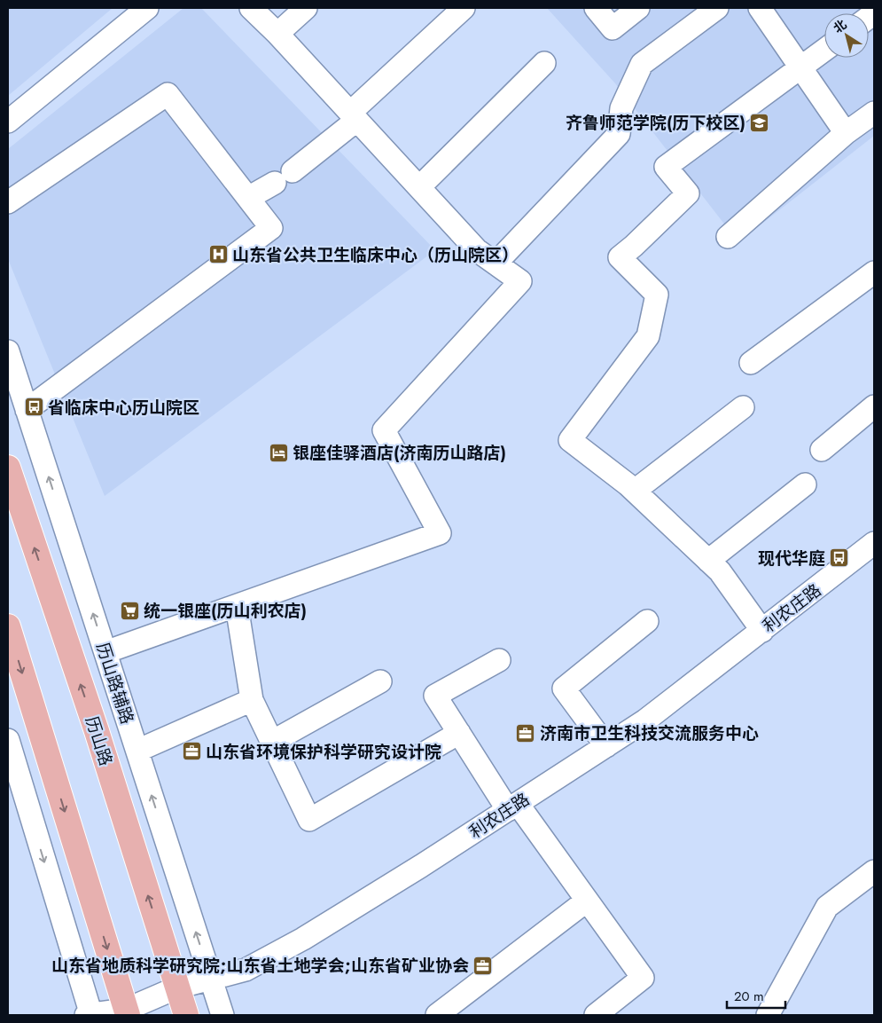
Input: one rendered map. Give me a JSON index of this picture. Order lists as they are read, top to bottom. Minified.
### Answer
{"streets":{"main road":["历山路"],"street":["利农庄路","历山路辅路"]},"crossings":[["利农庄路","历山路辅路"],["利农庄路","历山路"]],"places":{"school or university":["齐鲁师范学院(历下校区)"],"hospital":["山东省公共卫生临床中心（历山院区）"],"bus stop":["省临床中心历山院区","现代华庭"],"hotel":["银座佳驿酒店(济南历山路店)"],"supermarket":["统一银座(历山利农店)"],"office":["济南市卫生科技交流服务中心","山东省环境保护科学研究设计院","山东省地质科学研究院;山东省土地学会;山东省矿业协会"]},"scale_bar":"20 m","north":"top left"}
